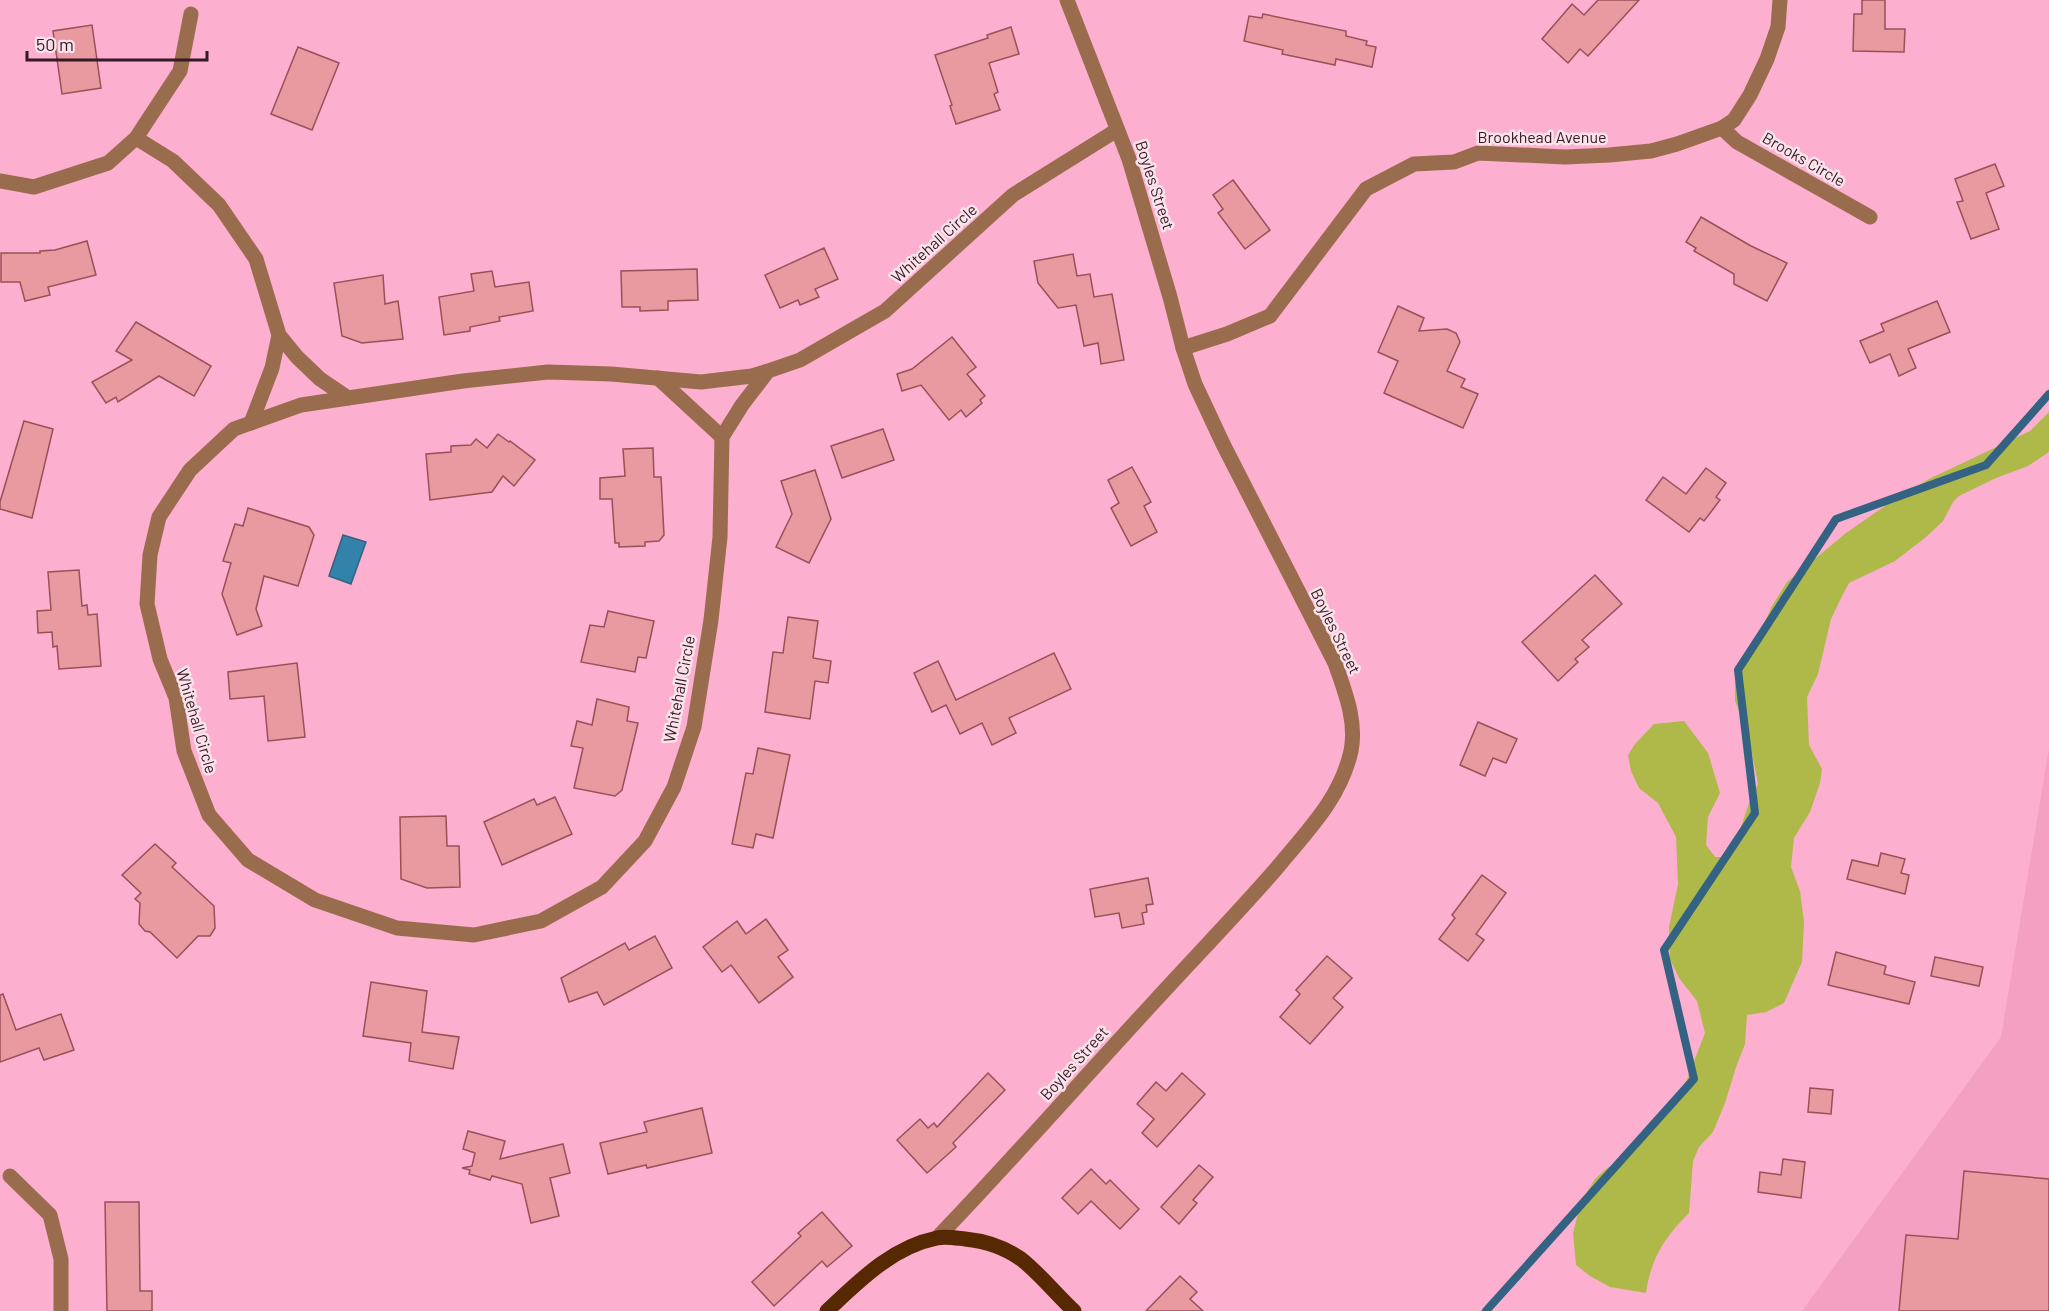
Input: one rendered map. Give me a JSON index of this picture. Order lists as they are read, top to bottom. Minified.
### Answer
{"streets":{"street":["Brookhead Avenue","Brooks Circle","Boyles Street","Whitehall Circle"]},"crossings":[["Brookhead Avenue","Brooks Circle"],["Brookhead Avenue","Boyles Street"],["Boyles Street","Whitehall Circle"]],"scale_bar":"50 m"}
